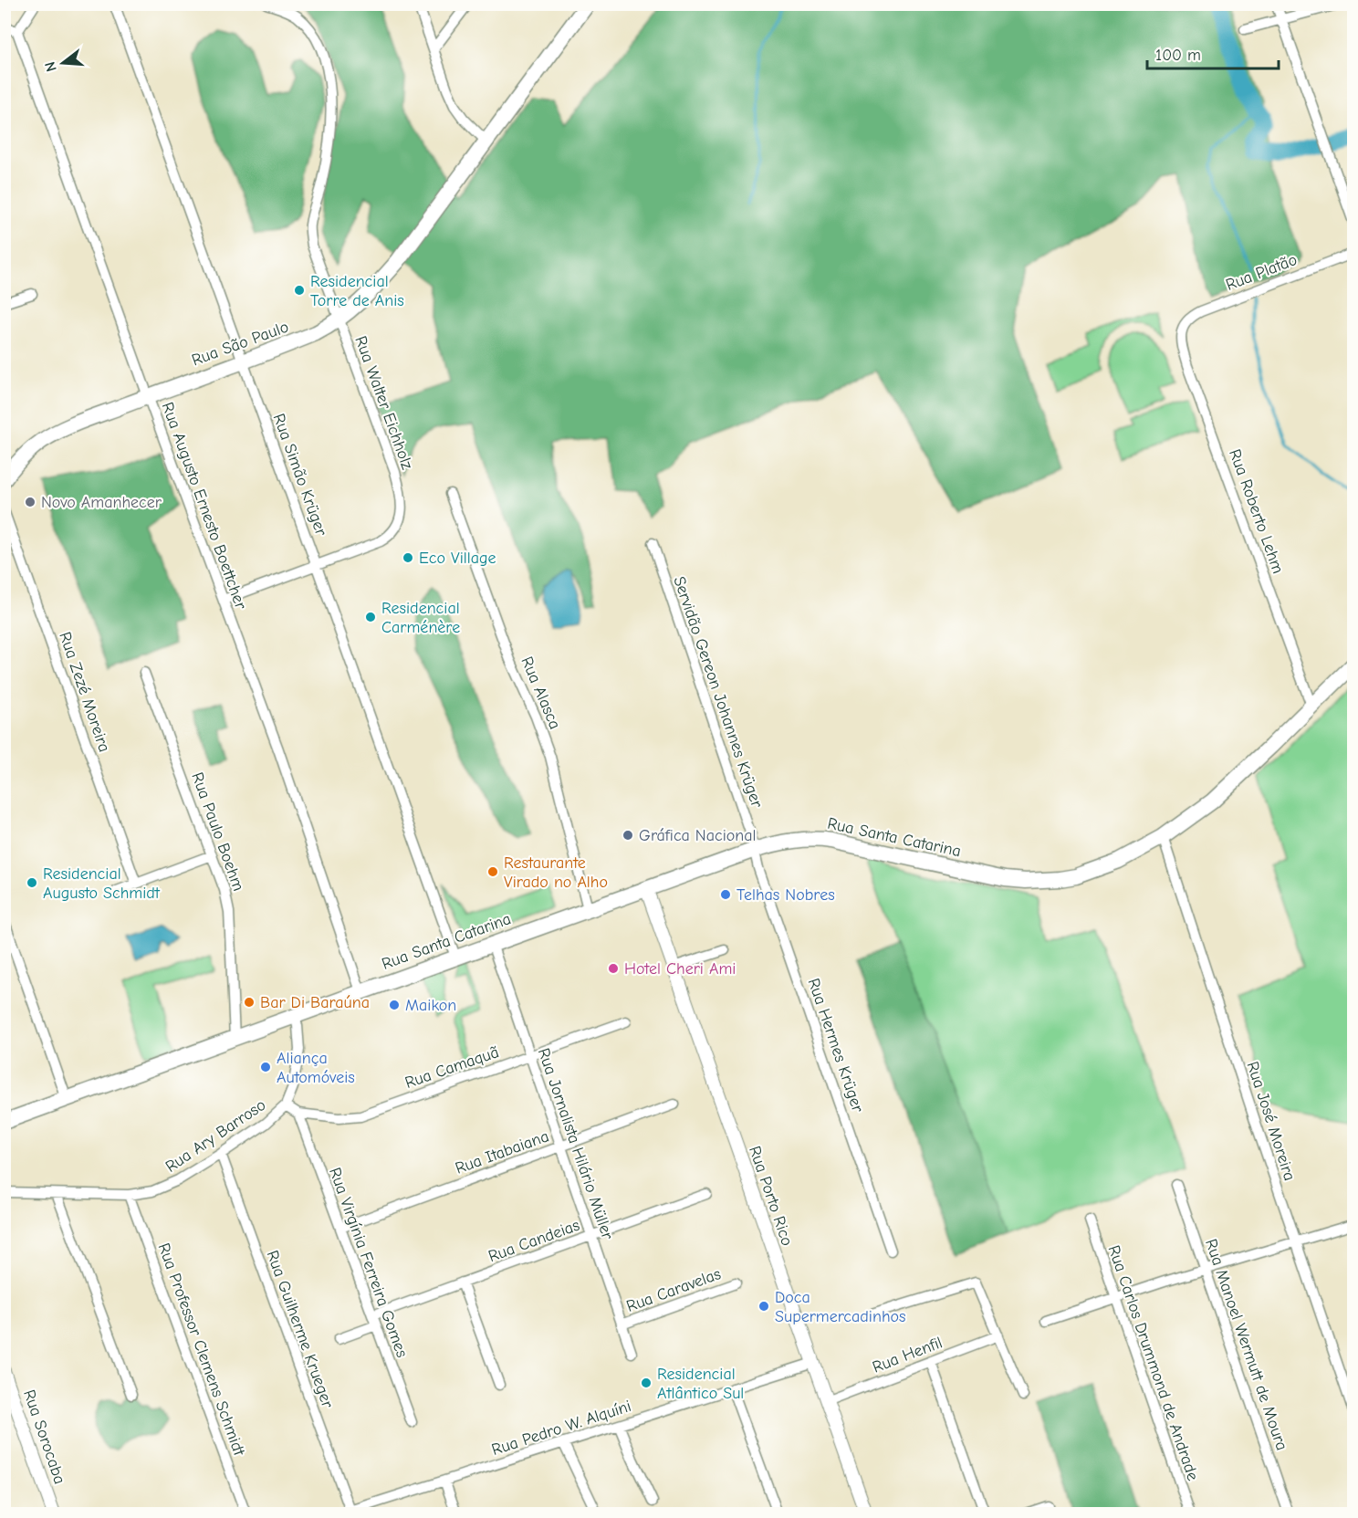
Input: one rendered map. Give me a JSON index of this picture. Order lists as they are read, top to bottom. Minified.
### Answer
{"streets":{"main road":["Rua São Paulo","Rua Santa Catarina","Rua Porto Rico","Rua Sorocaba"],"street":["Rua Platão","Rua Walter Eichholz","Rua Simão Krüger","Rua Augusto Ernesto Boettcher","Rua Roberto Lehm","Rua Zezé Moreira","Servidão Gereon Johannes Krüger","Rua Alasca","Rua Paulo Boehm","Rua Hermes Krüger","Rua Camaquã","Rua José Moreira","Rua Ary Barroso","Rua Jornalista Hilário Müller","Rua Itabaiana","Rua Candeias","Rua Virgínia Ferreira Gomes","Rua Caravelas","Rua Guilherme Krueger","Rua Manoel Wermutt de Moura","Rua Professor Clemens Schmidt","Rua Henfil","Rua Carlos Drummond de Andrade","Rua Pedro W. Alquíni"]},"crossings":[["Rua Platão","Rua Roberto Lehm"],["Rua São Paulo","Rua Walter Eichholz"],["Rua São Paulo","Rua Simão Krüger"],["Rua São Paulo","Rua Augusto Ernesto Boettcher"],["Rua Walter Eichholz","Rua Simão Krüger"],["Rua Walter Eichholz","Rua Augusto Ernesto Boettcher"],["Rua Simão Krüger","Rua Santa Catarina"],["Rua Augusto Ernesto Boettcher","Rua Santa Catarina"],["Rua Roberto Lehm","Rua Santa Catarina"],["Servidão Gereon Johannes Krüger","Rua Santa Catarina"],["Servidão Gereon Johannes Krüger","Rua Hermes Krüger"],["Rua Alasca","Rua Santa Catarina"],["Rua Paulo Boehm","Rua Santa Catarina"],["Rua Santa Catarina","Rua Hermes Krüger"],["Rua Santa Catarina","Rua José Moreira"],["Rua Santa Catarina","Rua Ary Barroso"],["Rua Santa Catarina","Rua Jornalista Hilário Müller"],["Rua Santa Catarina","Rua Porto Rico"],["Rua Camaquã","Rua Ary Barroso"],["Rua Camaquã","Rua Jornalista Hilário Müller"],["Rua Camaquã","Rua Virgínia Ferreira Gomes"],["Rua Ary Barroso","Rua Guilherme Krueger"],["Rua Ary Barroso","Rua Professor Clemens Schmidt"],["Rua Jornalista Hilário Müller","Rua Itabaiana"],["Rua Jornalista Hilário Müller","Rua Candeias"],["Rua Jornalista Hilário Müller","Rua Caravelas"],["Rua Itabaiana","Rua Virgínia Ferreira Gomes"],["Rua Porto Rico","Rua Henfil"],["Rua Porto Rico","Rua Pedro W. Alquíni"],["Rua Candeias","Rua Virgínia Ferreira Gomes"],["Rua Guilherme Krueger","Rua Pedro W. Alquíni"]],"places":["Residencial Torre de Anis","Novo Amanhecer","Eco Village","Residencial Carménère","Gráfica Nacional","Restaurante Virado no Alho","Residencial Augusto Schmidt","Telhas Nobres","Hotel Cheri Ami","Bar Di Baraúna","Maikon","Aliança Automóveis","Doca Supermercadinhos","Residencial Atlântico Sul"],"scale_bar":"100 m","north":"left"}
